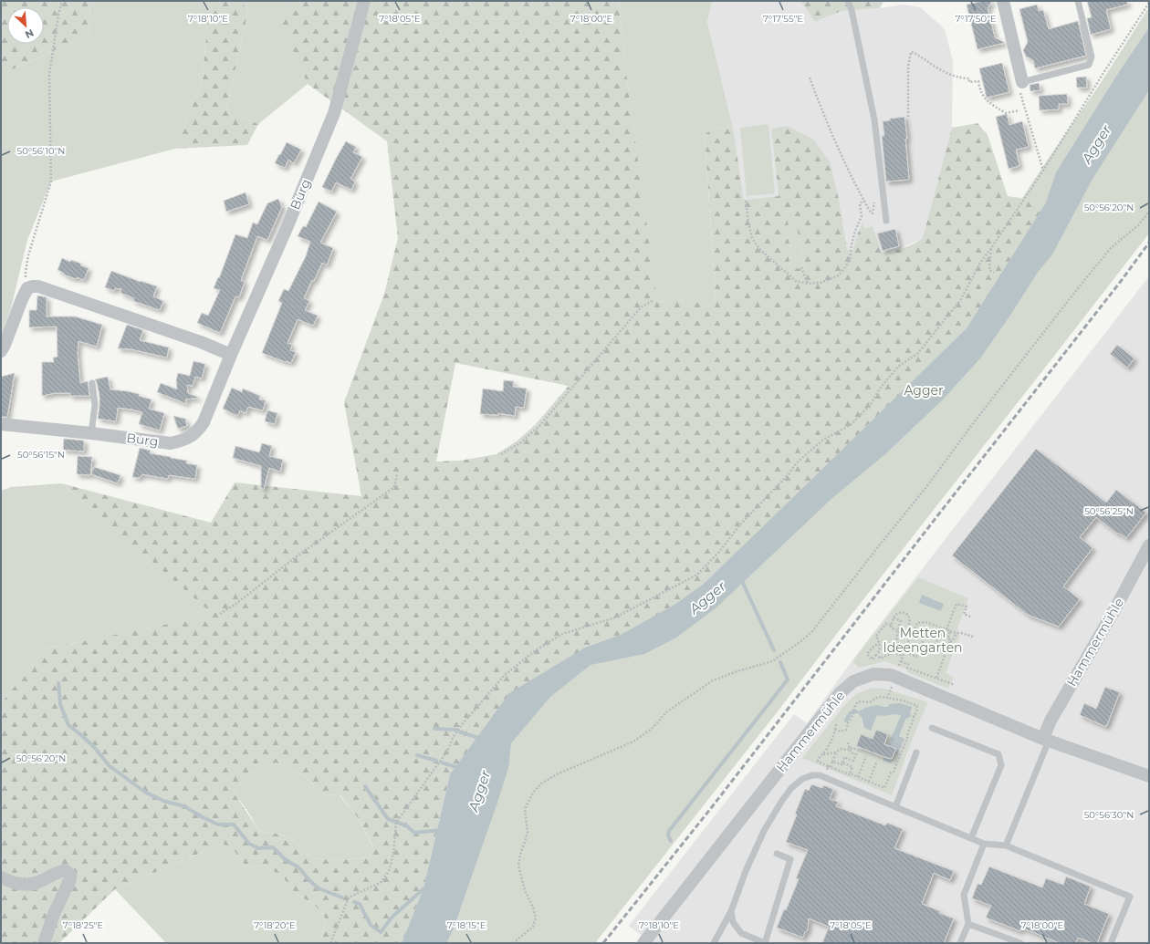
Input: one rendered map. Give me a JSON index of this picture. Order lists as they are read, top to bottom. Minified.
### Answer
{"streets":{"street":["Burg","Hammermühle"]},"water":["Agger"],"parks":["Agger","Metten Ideengarten"],"north":"bottom right","coordinates":["7°17'55\"E","7°18'10\"E","7°18'05\"E","7°18'00\"E","7°17'50\"E","50°56'10\"N","50°56'20\"N","50°56'15\"N","50°56'25\"N","50°56'30\"N","7°18'25\"E","7°18'20\"E","7°18'15\"E"]}
